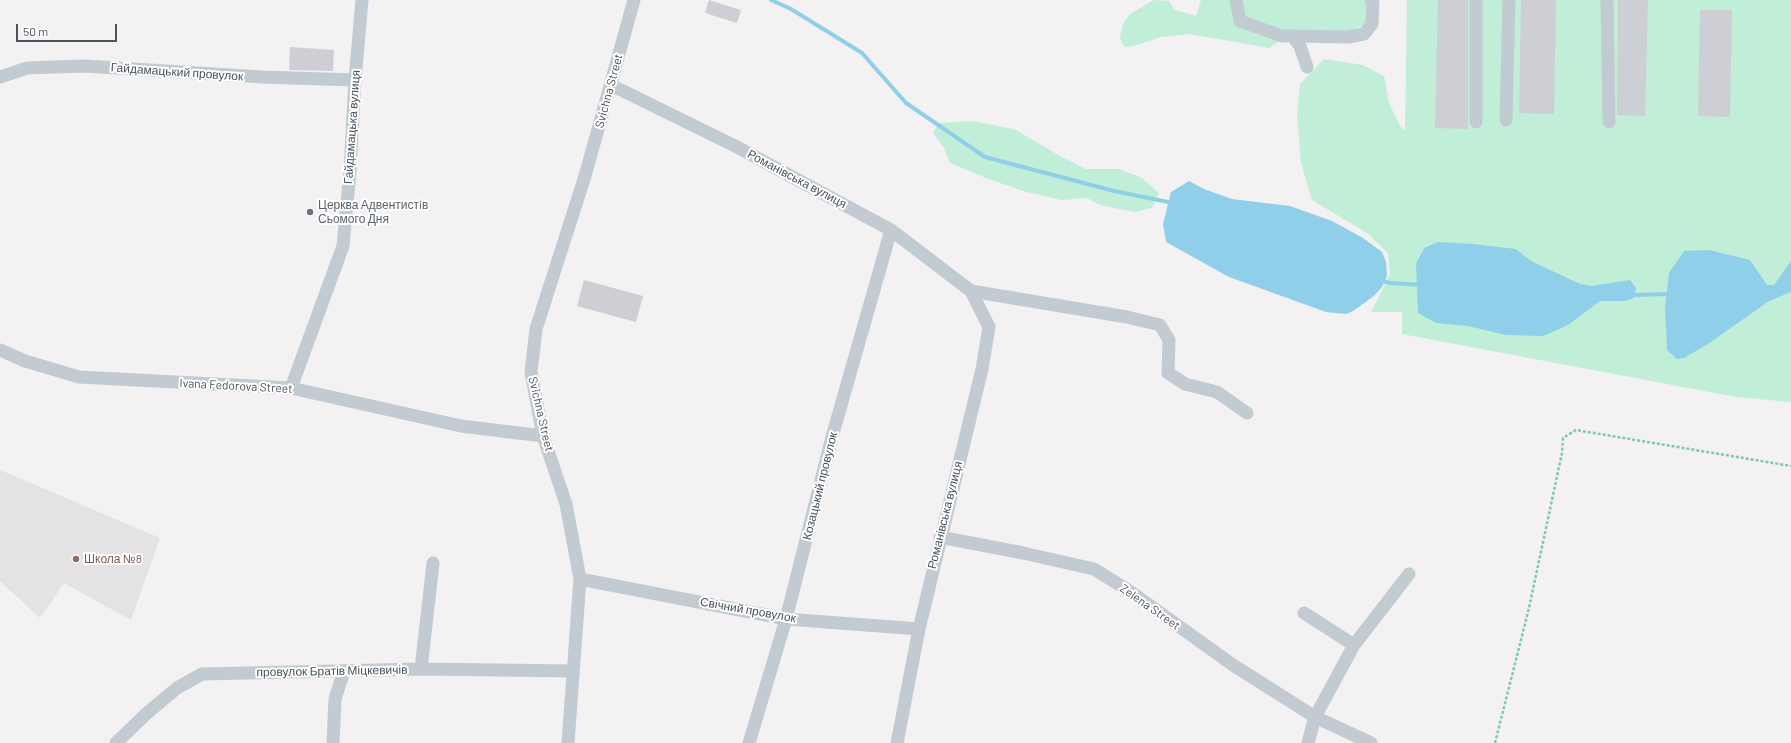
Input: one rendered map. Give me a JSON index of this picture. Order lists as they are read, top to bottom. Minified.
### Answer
{"streets":{"street":["Гайдамацький провулок","Svichna Street","Гайдамацька вулиця","Романівська вулиця","Ivana Fedorova Street","Козацький провулок","Zelena Street","Свічний провулок","провулок Братів Міцкевичів"]},"crossings":[["Гайдамацький провулок","Гайдамацька вулиця"],["Svichna Street","Романівська вулиця"],["Svichna Street","Ivana Fedorova Street"],["Svichna Street","Свічний провулок"],["Svichna Street","провулок Братів Міцкевичів"],["Гайдамацька вулиця","Ivana Fedorova Street"],["Романівська вулиця","Козацький провулок"],["Романівська вулиця","Zelena Street"],["Романівська вулиця","Свічний провулок"],["Козацький провулок","Свічний провулок"]],"places":["Церква Адвентистiв Сьомого Дня","Школа №8"],"scale_bar":"50 m"}
